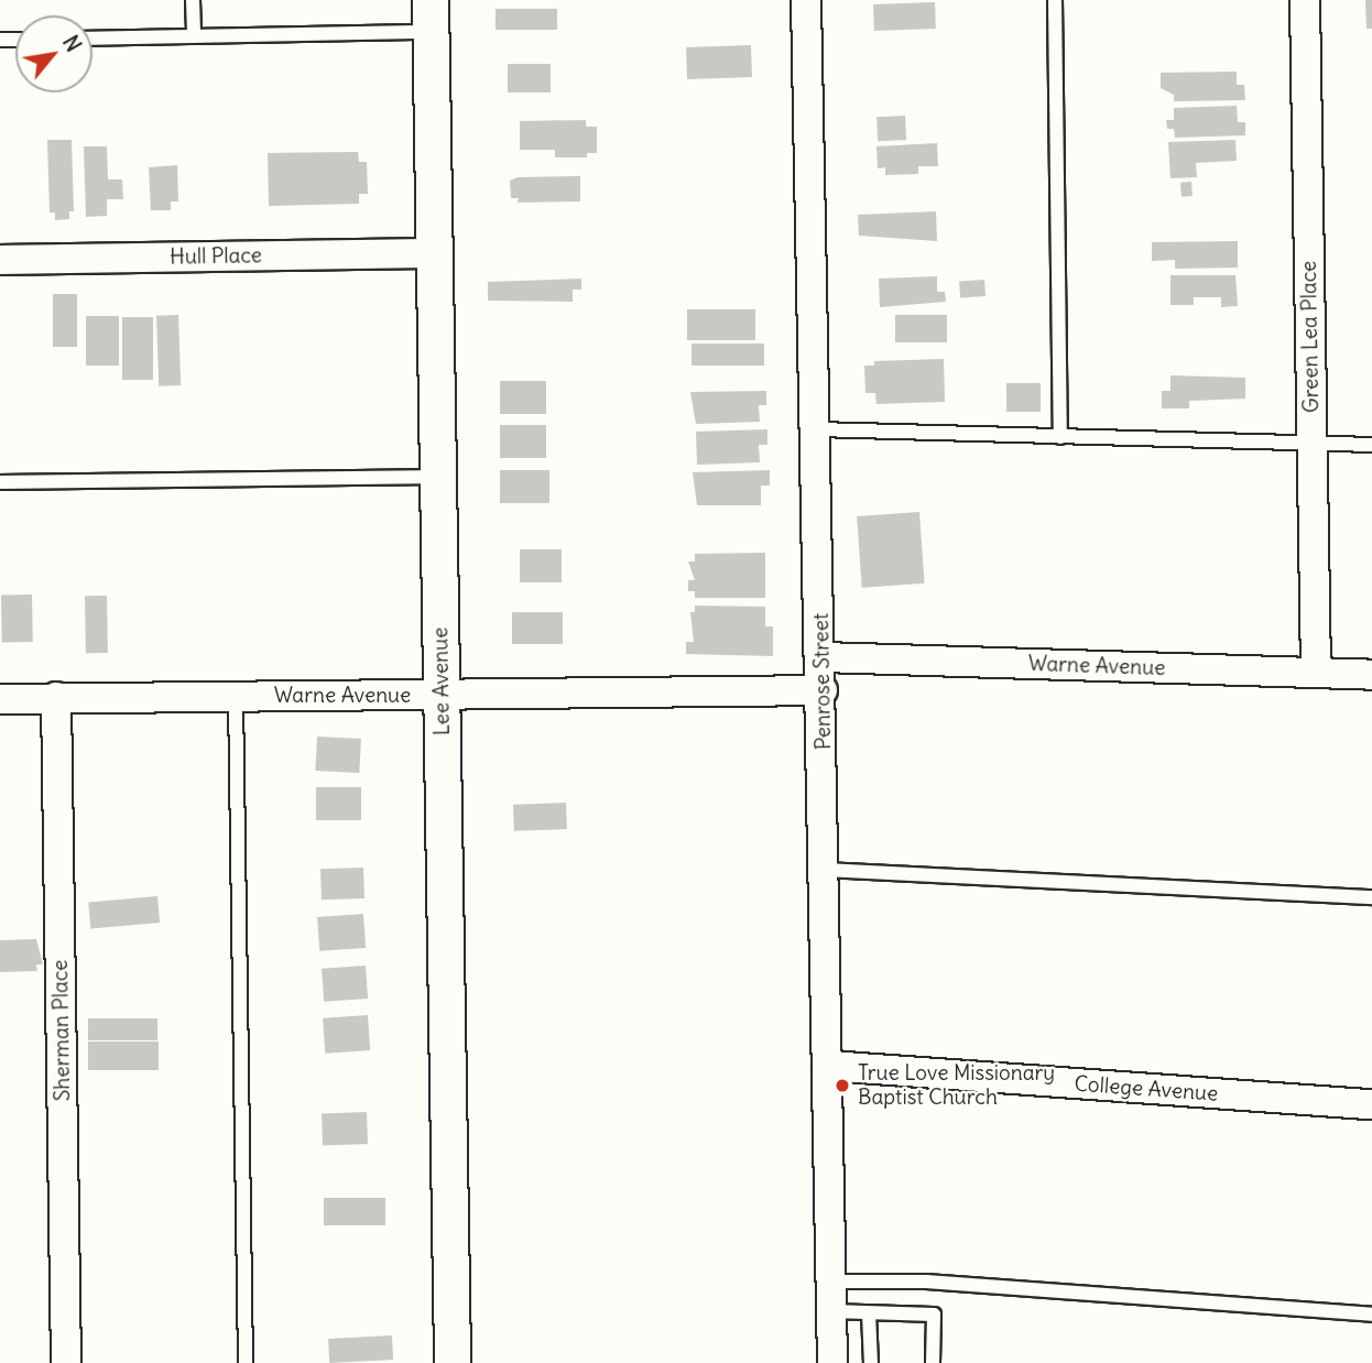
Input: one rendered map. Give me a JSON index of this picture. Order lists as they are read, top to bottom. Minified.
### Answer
{"streets":{"street":["Hull Place","Green Lea Place","Warne Avenue","Lee Avenue","Penrose Street","Sherman Place","College Avenue"]},"crossings":[["Hull Place","Lee Avenue"],["Green Lea Place","Warne Avenue"],["Warne Avenue","Lee Avenue"],["Warne Avenue","Penrose Street"],["Warne Avenue","Sherman Place"],["Penrose Street","College Avenue"]],"places":["True Love Missionary Baptist Church"],"north":"top right"}
